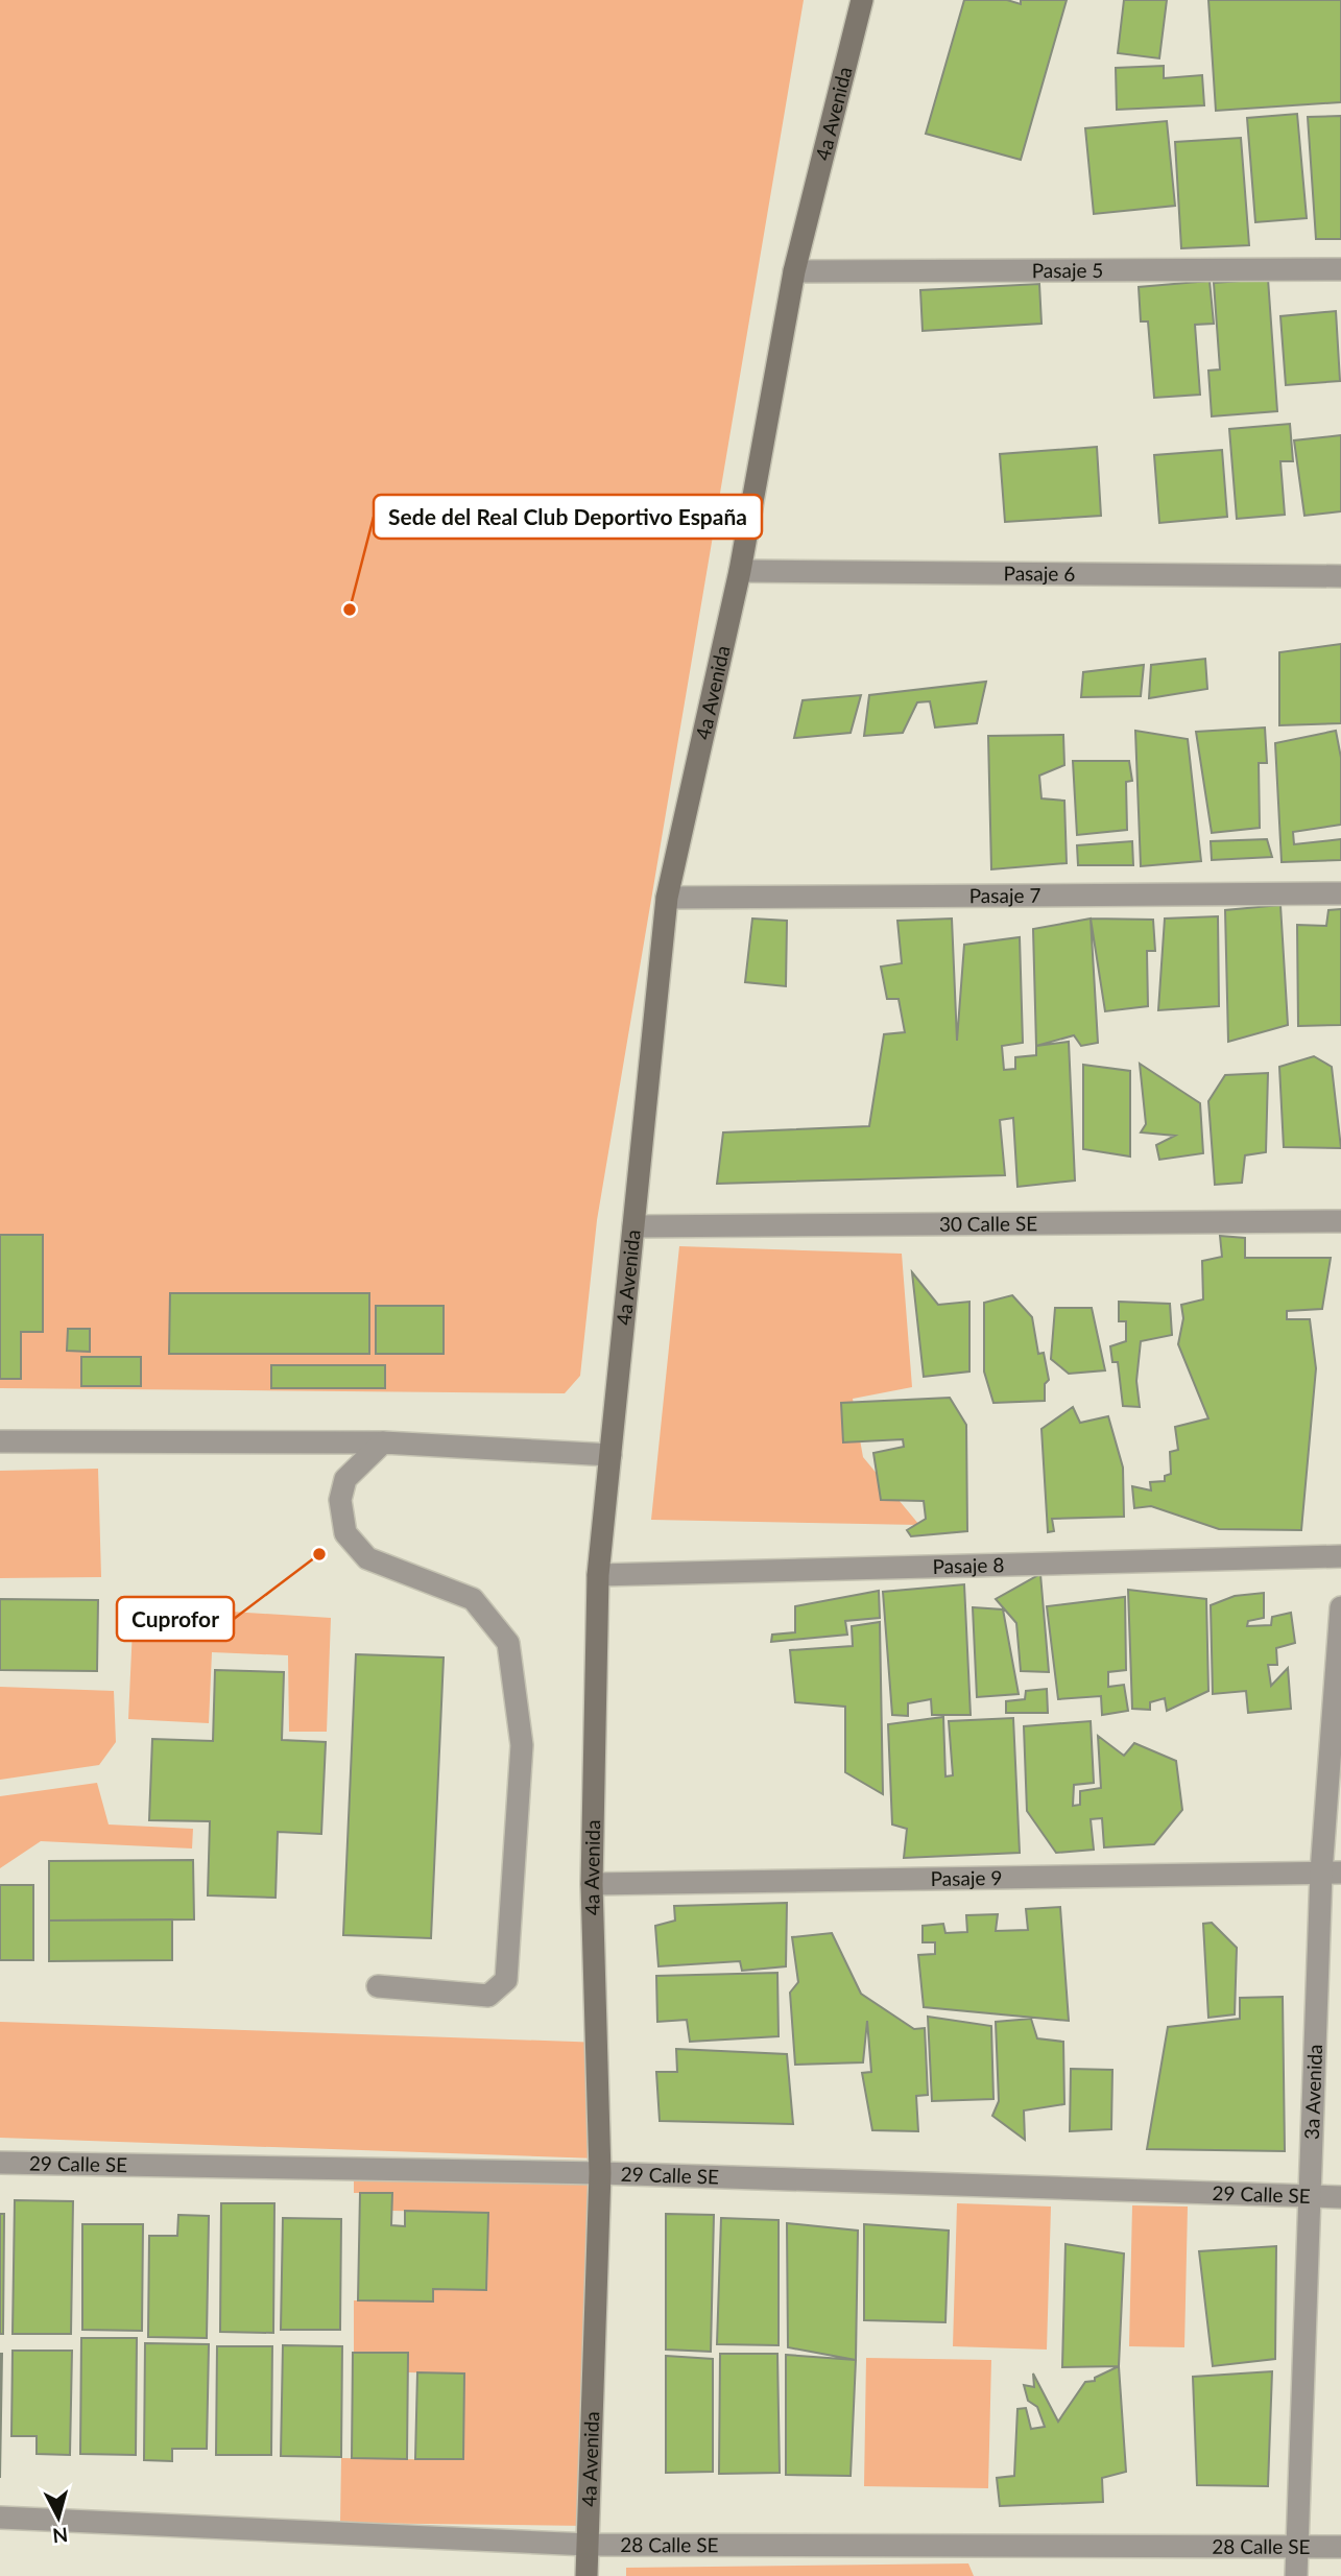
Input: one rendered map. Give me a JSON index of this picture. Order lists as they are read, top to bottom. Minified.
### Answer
{"streets":{"street":["4a Avenida","Pasaje 5","Pasaje 6","Pasaje 7","30 Calle SE","Pasaje 8","Pasaje 9","3a Avenida","29 Calle SE","28 Calle SE"]},"crossings":[["4a Avenida","Pasaje 5"],["4a Avenida","Pasaje 6"],["4a Avenida","Pasaje 7"],["4a Avenida","30 Calle SE"],["4a Avenida","Pasaje 8"],["4a Avenida","Pasaje 9"],["4a Avenida","29 Calle SE"],["4a Avenida","28 Calle SE"],["Pasaje 9","3a Avenida"],["3a Avenida","29 Calle SE"],["3a Avenida","28 Calle SE"]],"places":["Sede del Real Club Deportivo España","Cuprofor"],"north":"bottom"}
